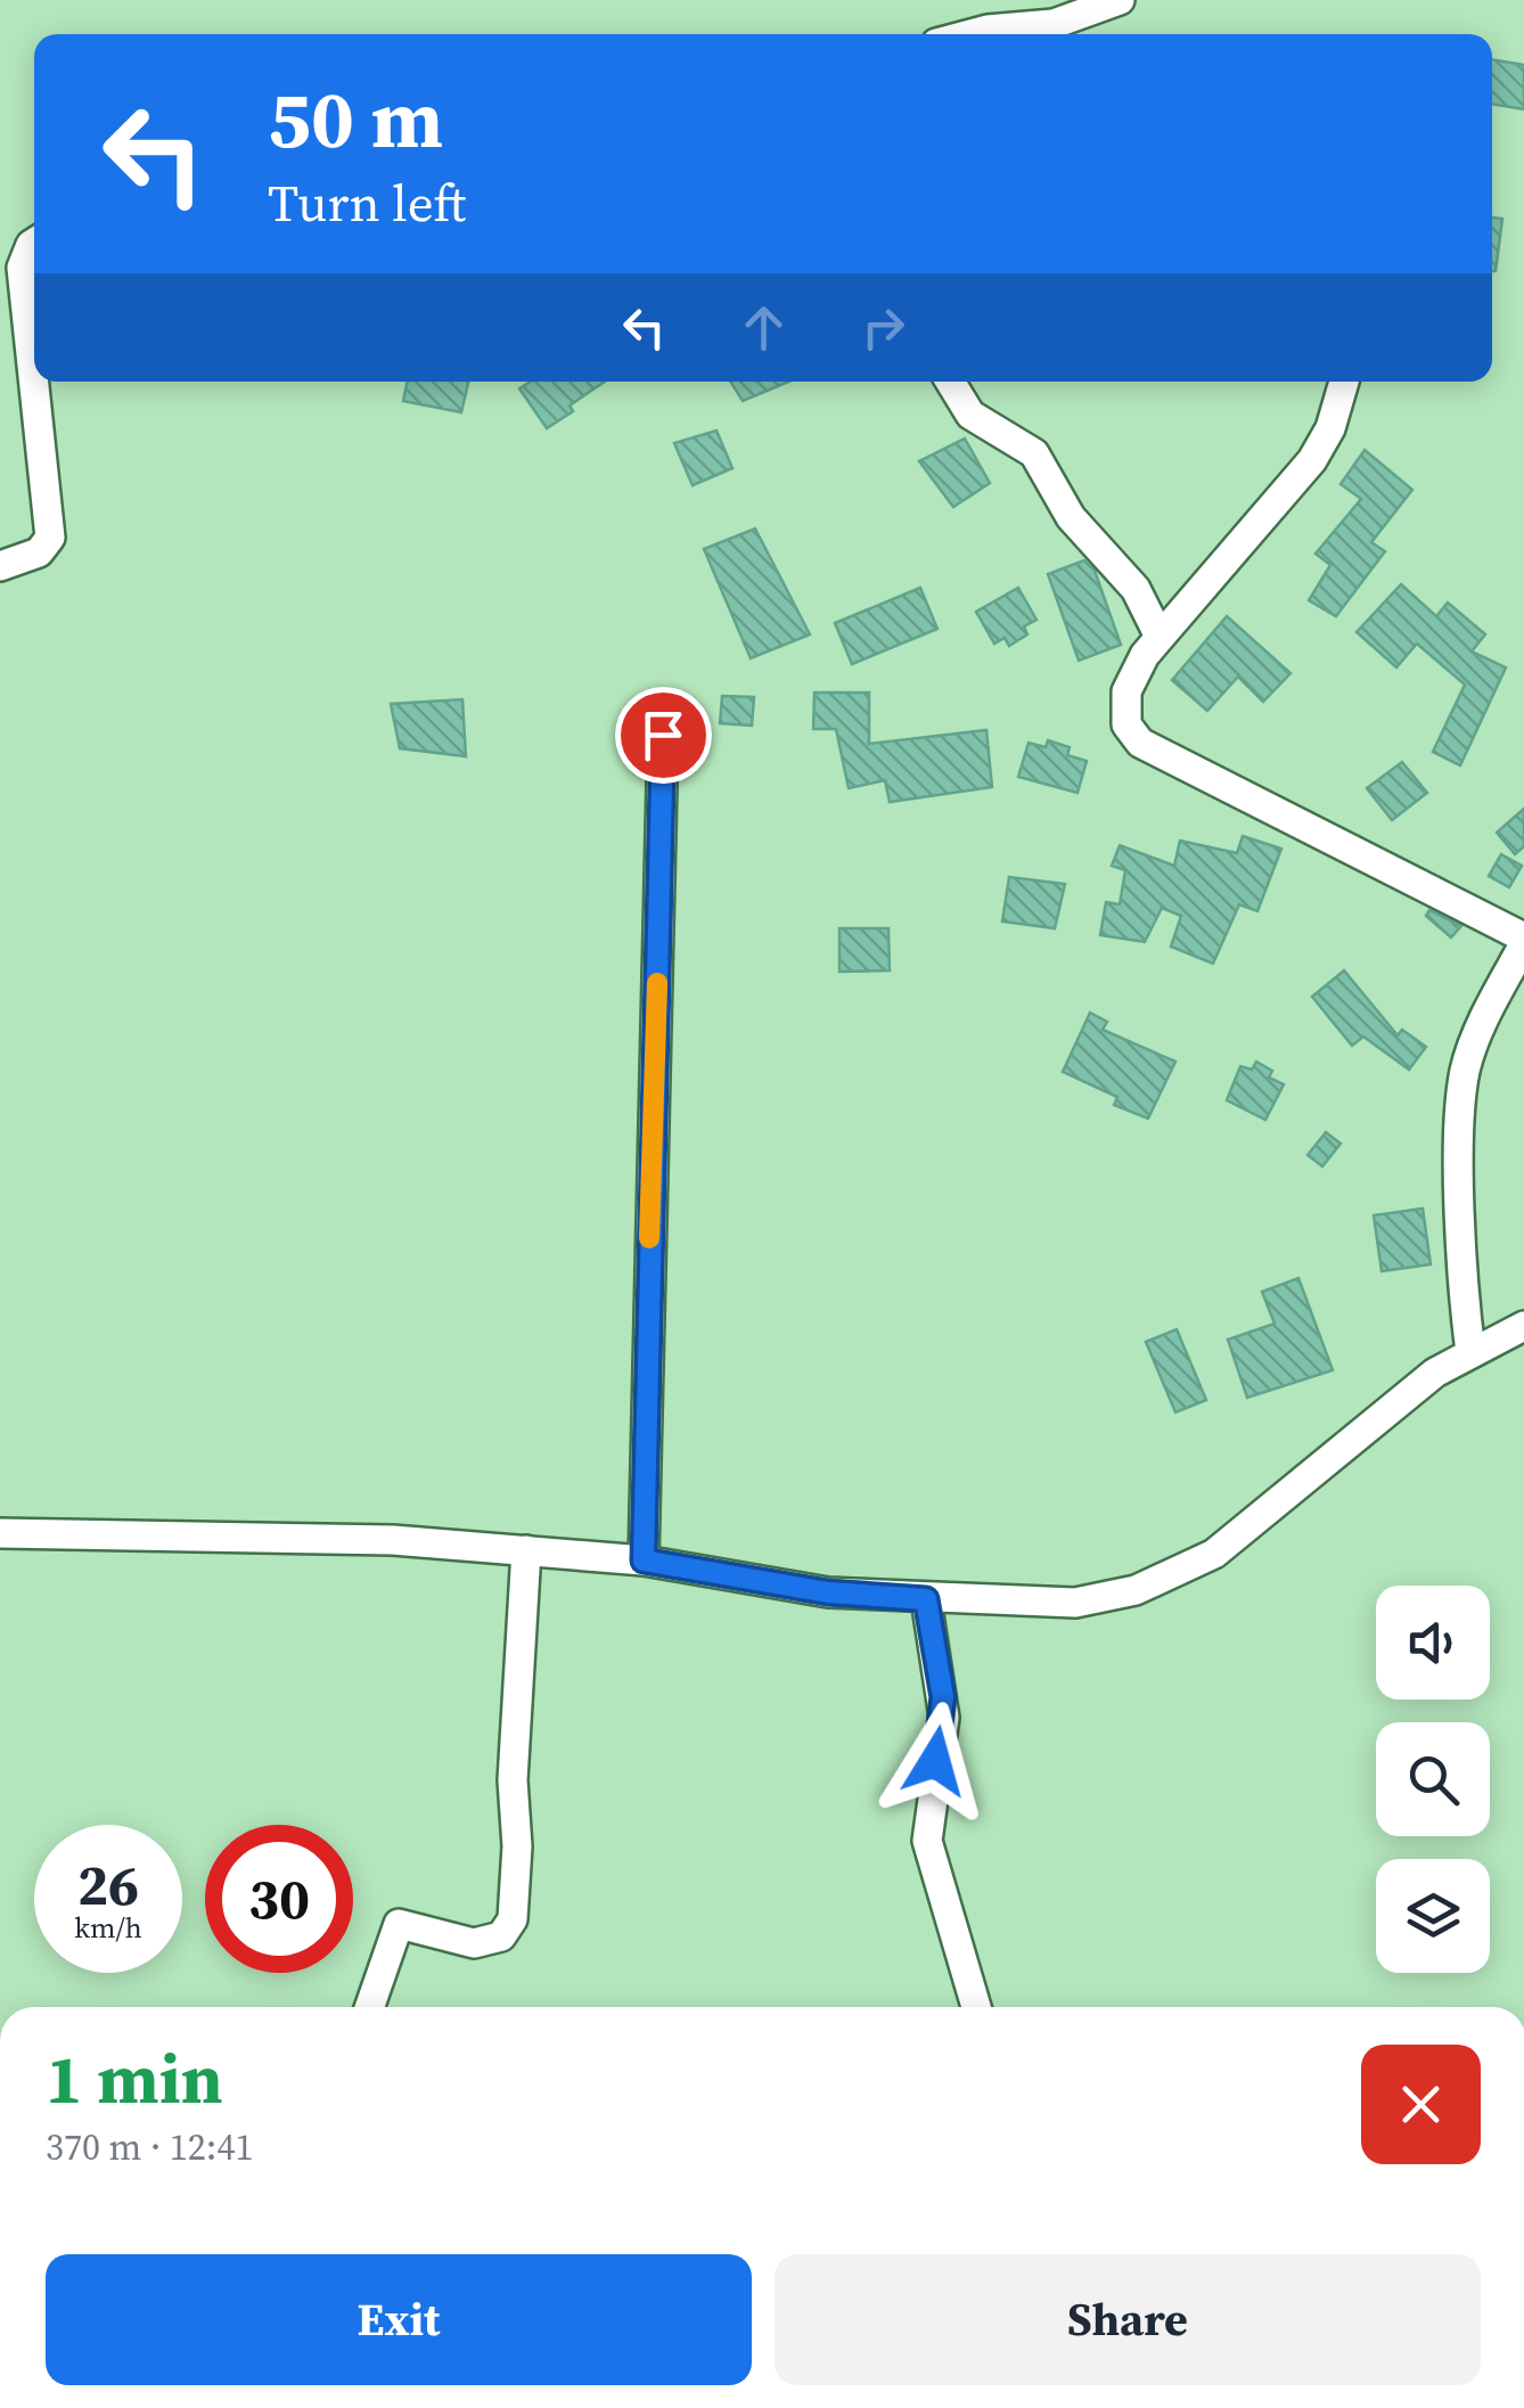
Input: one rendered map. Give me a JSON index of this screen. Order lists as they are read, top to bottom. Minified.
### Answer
{"page":{"turn":["50 m","Turn left"],"speed":"26 km/h","limit":"30","heading":["1 min","370 m · 12:41"],"buttons":["Exit","Share"]}}
